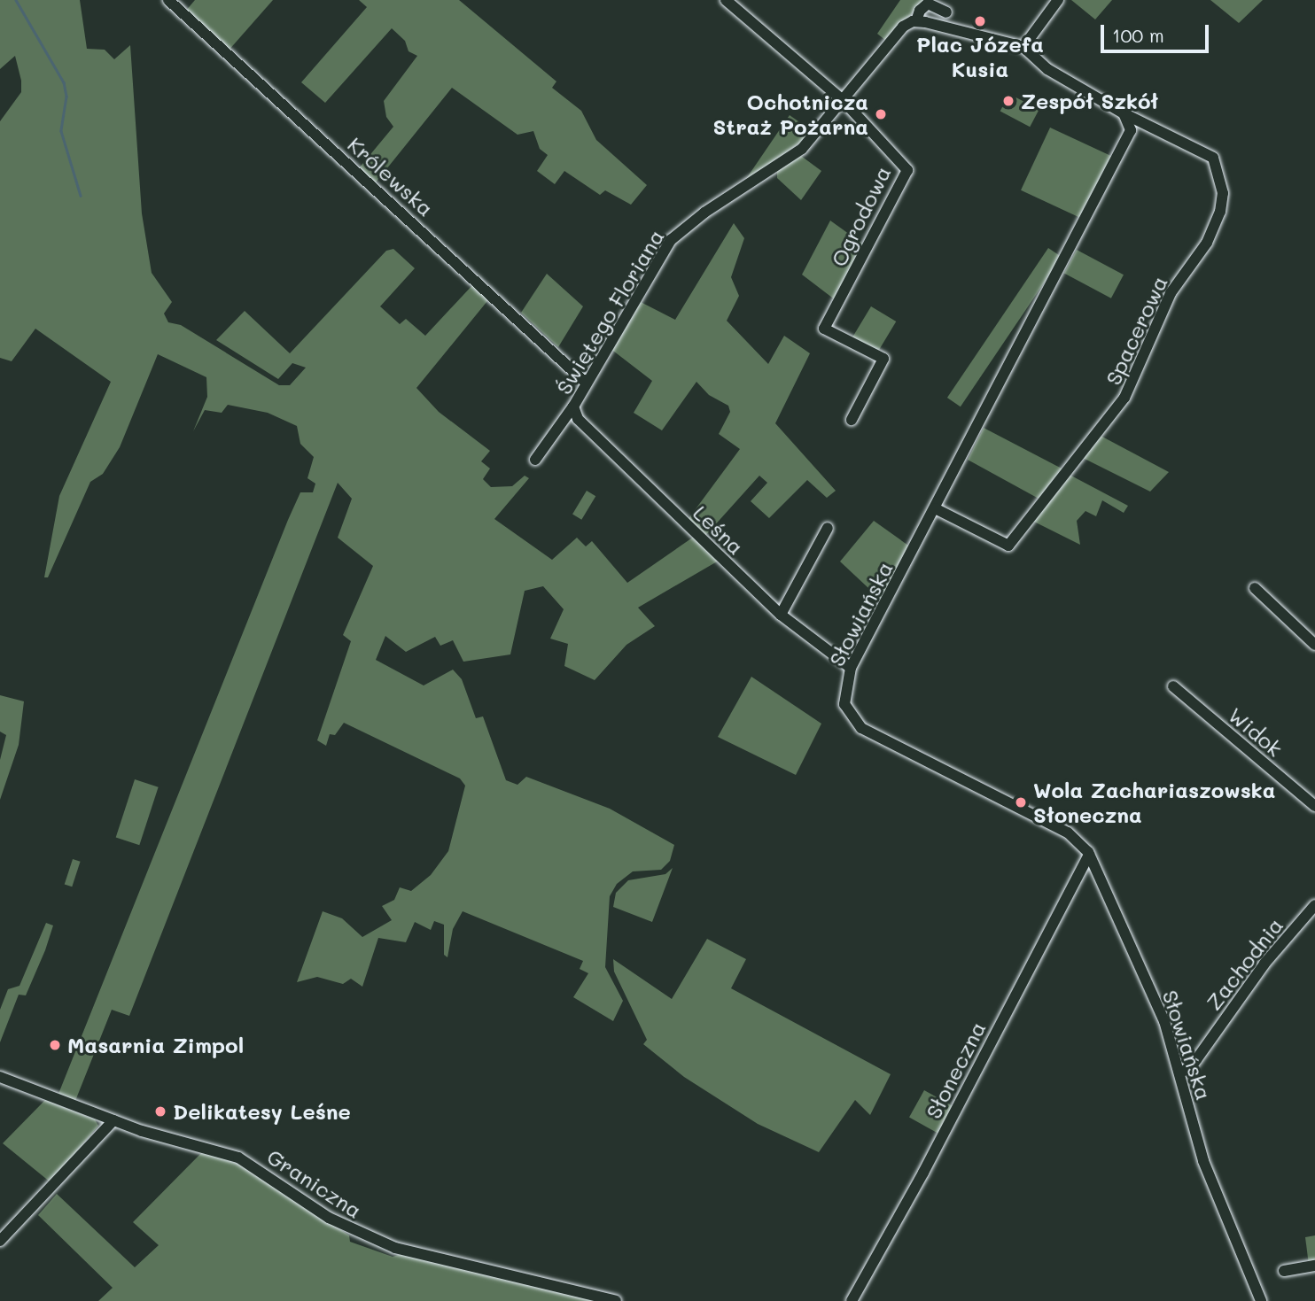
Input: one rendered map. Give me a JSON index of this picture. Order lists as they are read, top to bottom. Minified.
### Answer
{"streets":{"street":["Królewska","Ogrodowa","Świętego Floriana","Spacerowa","Leśna","Słowiańska","Widok","Zachodnia","Słoneczna","Graniczna"]},"crossings":[["Królewska","Świętego Floriana"],["Ogrodowa","Świętego Floriana"],["Świętego Floriana","Leśna"],["Spacerowa","Słowiańska"],["Leśna","Słowiańska"],["Słowiańska","Zachodnia"],["Słowiańska","Słoneczna"]],"places":["Plac Józefa Kusia","Zespół Szkół","Ochotnicza Straż Pożarna","Wola Zachariaszowska Słoneczna","Masarnia Zimpol","Delikatesy Leśne"],"scale_bar":"100 m"}
